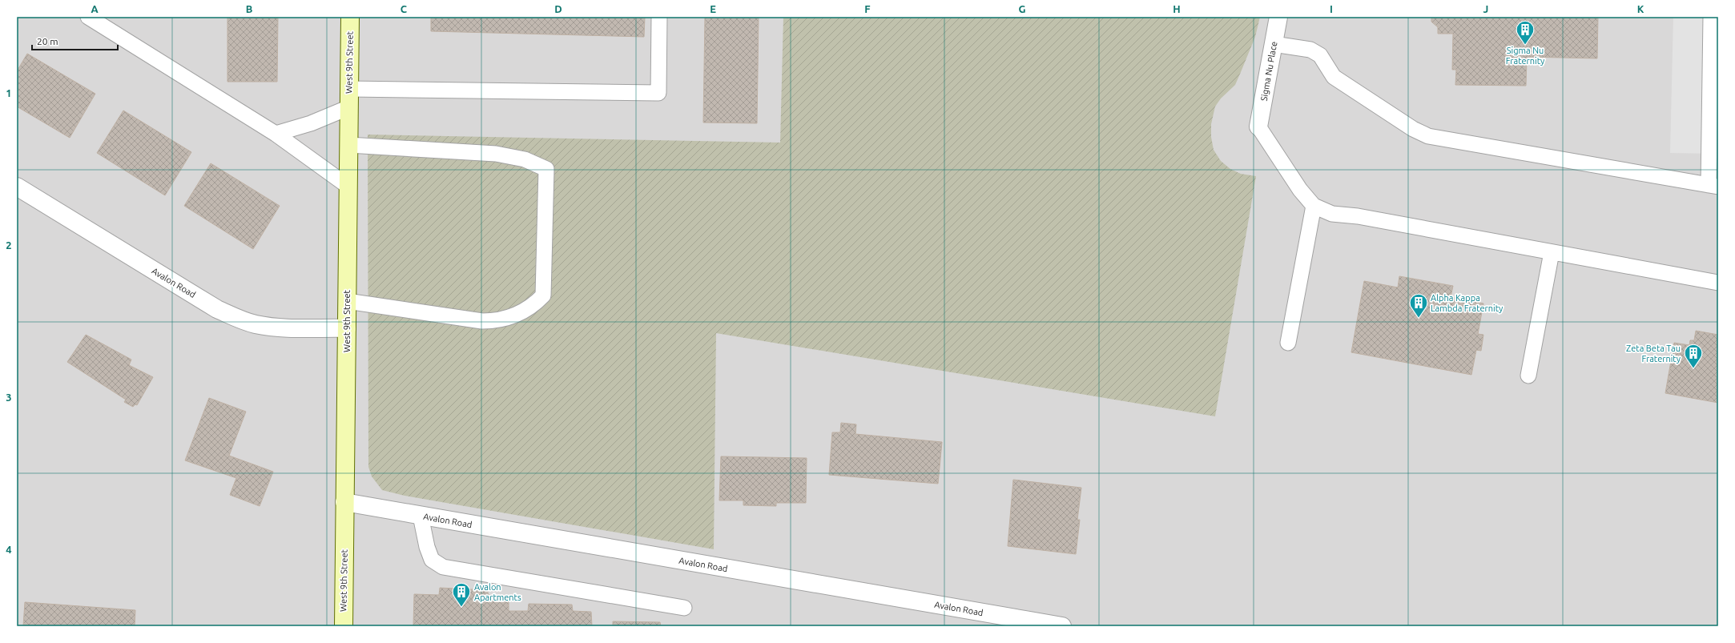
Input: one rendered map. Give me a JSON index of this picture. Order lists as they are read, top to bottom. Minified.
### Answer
{"streets":{"main road":["West 9th Street"],"street":["Sigma Nu Place","Avalon Road"]},"crossings":[["West 9th Street","Avalon Road"]],"places":{"building":["Sigma Nu Fraternity","Alpha Kappa Lambda Fraternity","Zeta Beta Tau Fraternity","Avalon Apartments"]},"scale_bar":"20 m","grid":{"columns":["A","B","C","D","E","F","G","H","I","J","K"],"rows":["1","2","3","4"]}}
